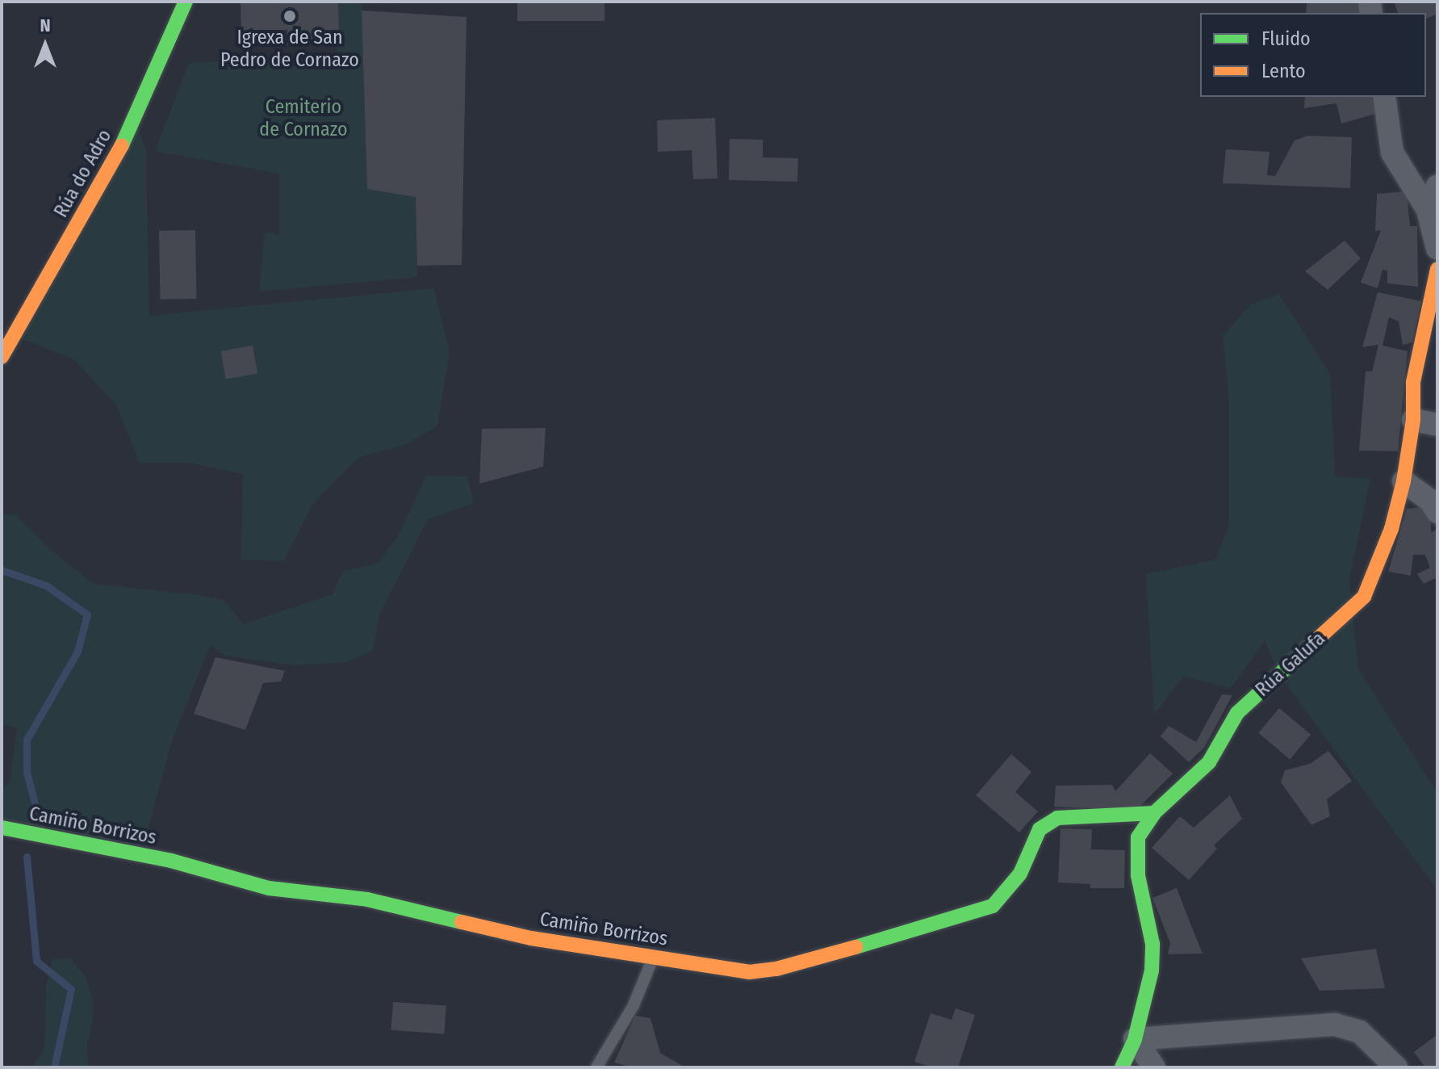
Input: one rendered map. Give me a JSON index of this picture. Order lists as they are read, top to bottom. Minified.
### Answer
{"streets":{"street":["Rúa do Adro","Rúa Galufa","Camiño Borrizos"]},"crossings":[["Rúa Galufa","Camiño Borrizos"]],"parks":["Cemiterio de Cornazo"],"places":["Igrexa de San Pedro de Cornazo"],"legend":["Fluido","Lento"],"north":"top"}
